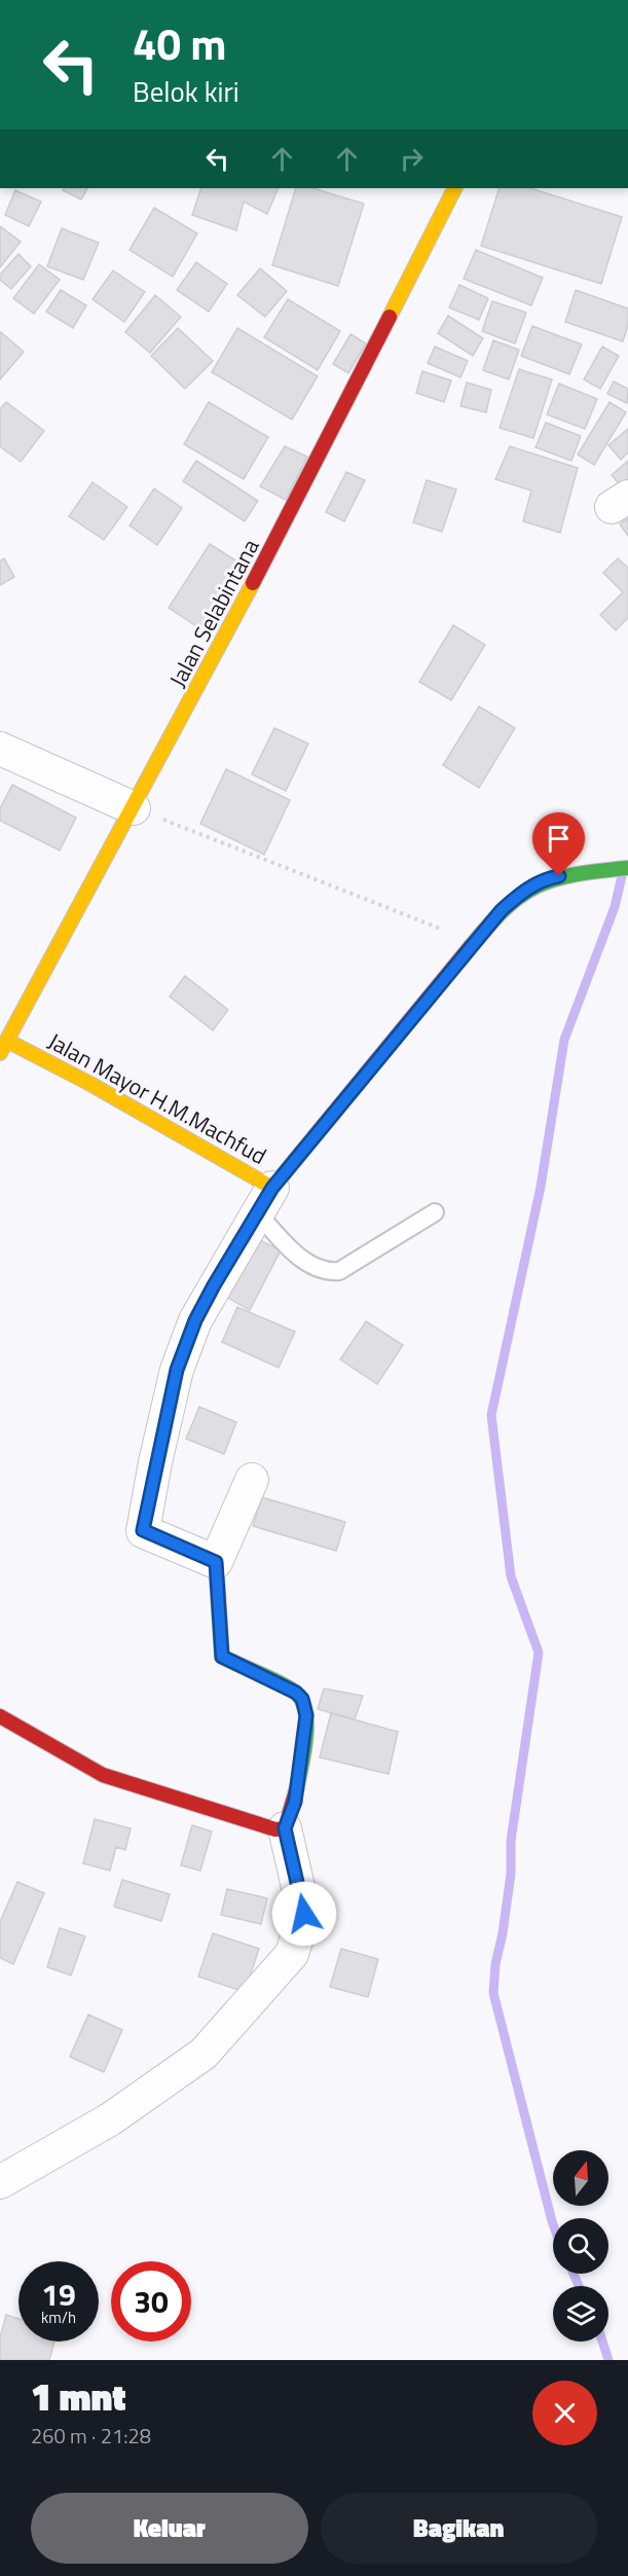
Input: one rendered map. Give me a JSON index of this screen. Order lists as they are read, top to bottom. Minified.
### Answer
{"streets":{"street":["Jalan Selabintana","Jalan Mayor H.M.Machfud"]},"crossings":[["Jalan Selabintana","Jalan Mayor H.M.Machfud"]],"north":"top","page":{"turn":["40 m","Belok kiri"],"speed":"19 km/h","limit":"30","heading":["1 mnt","260 m · 21:28"],"buttons":["Keluar","Bagikan"]}}
